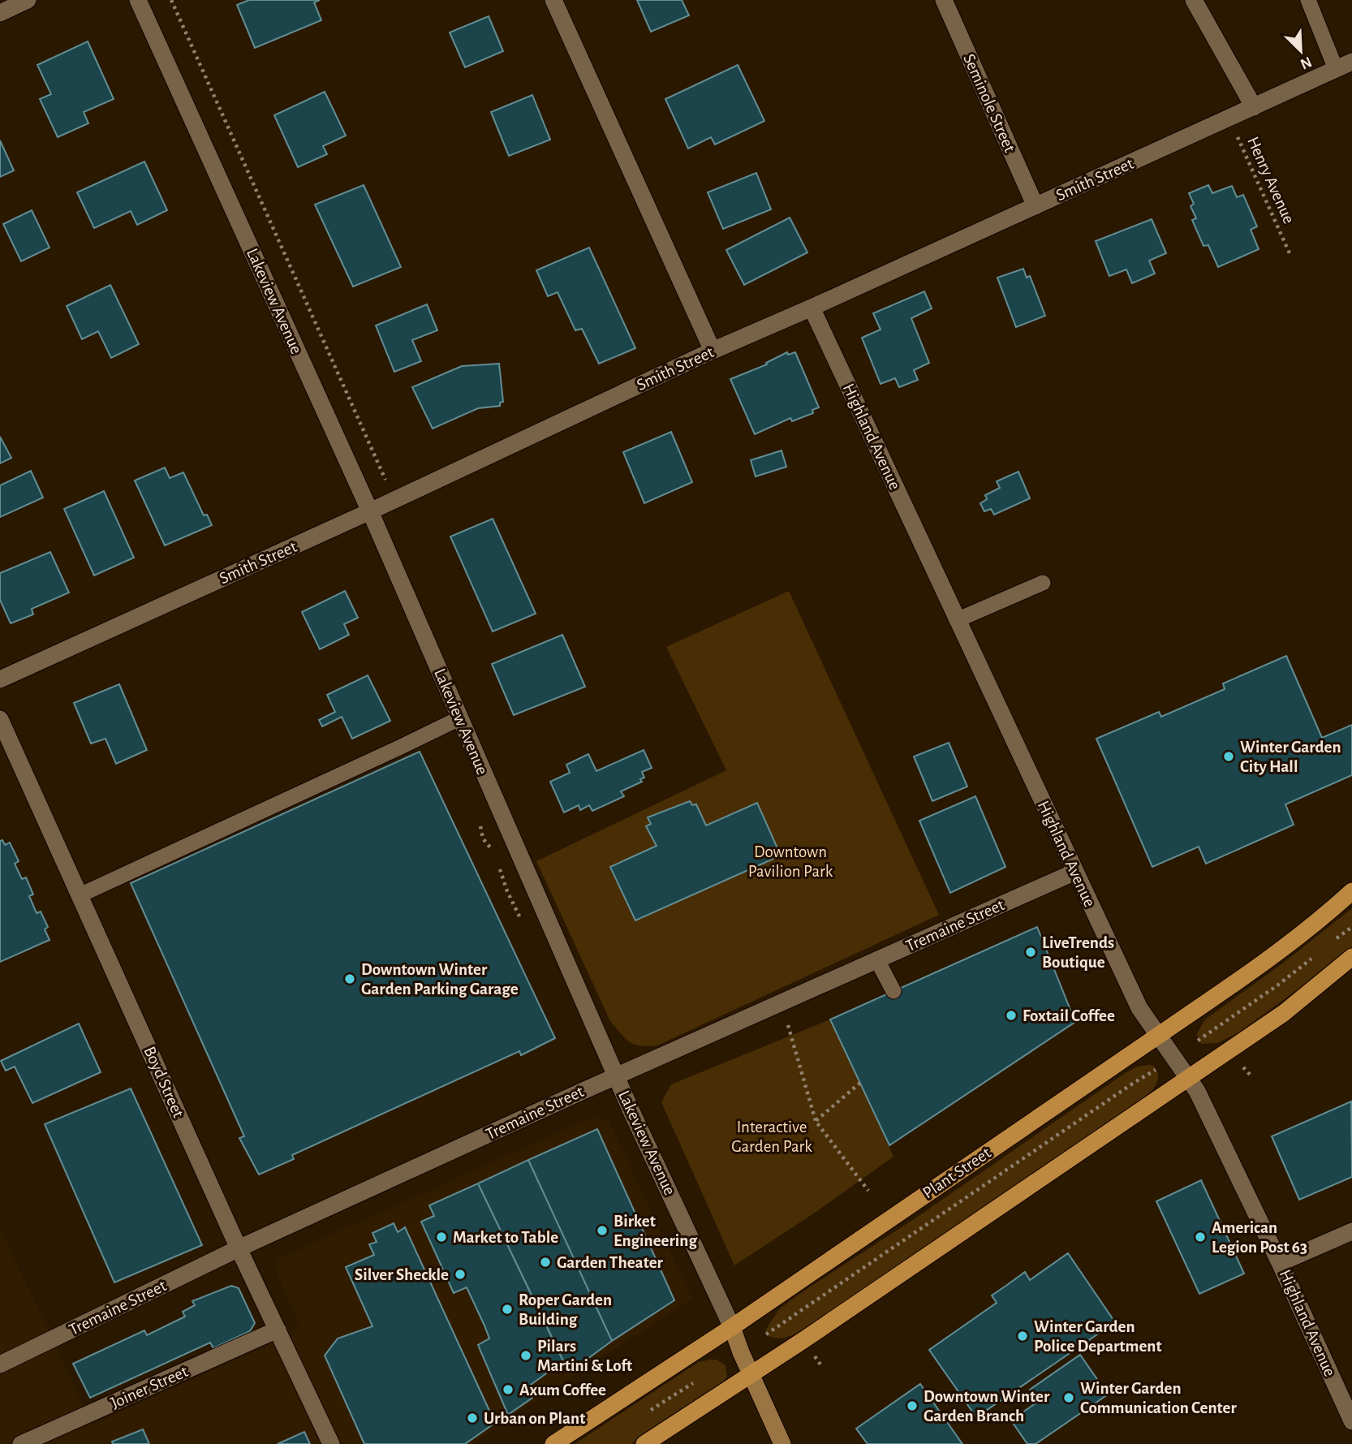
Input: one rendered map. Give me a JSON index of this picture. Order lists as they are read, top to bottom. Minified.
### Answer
{"streets":{"main road":["Plant Street"],"street":["Seminole Street","Smith Street","Lakeview Avenue","Highland Avenue","Tremaine Street","Boyd Street","Joiner Street"],"path":["Henry Avenue"]},"crossings":[["Seminole Street","Smith Street"],["Smith Street","Henry Avenue"],["Smith Street","Lakeview Avenue"],["Smith Street","Highland Avenue"],["Lakeview Avenue","Tremaine Street"],["Lakeview Avenue","Plant Street"],["Highland Avenue","Tremaine Street"],["Highland Avenue","Plant Street"],["Tremaine Street","Boyd Street"],["Boyd Street","Joiner Street"]],"parks":["Downtown Pavilion Park","Interactive Garden Park"],"places":["Winter Garden City Hall","LiveTrends Boutique","Downtown Winter Garden Parking Garage","Foxtail Coffee","Birket Engineering","Market to Table","American Legion Post 63","Garden Theater","Silver Sheckle","Roper Garden Building","Winter Garden Police Department","Pilars Martini & Loft","Axum Coffee","Winter Garden Communication Center","Downtown Winter Garden Branch","Urban on Plant"],"north":"bottom right"}
